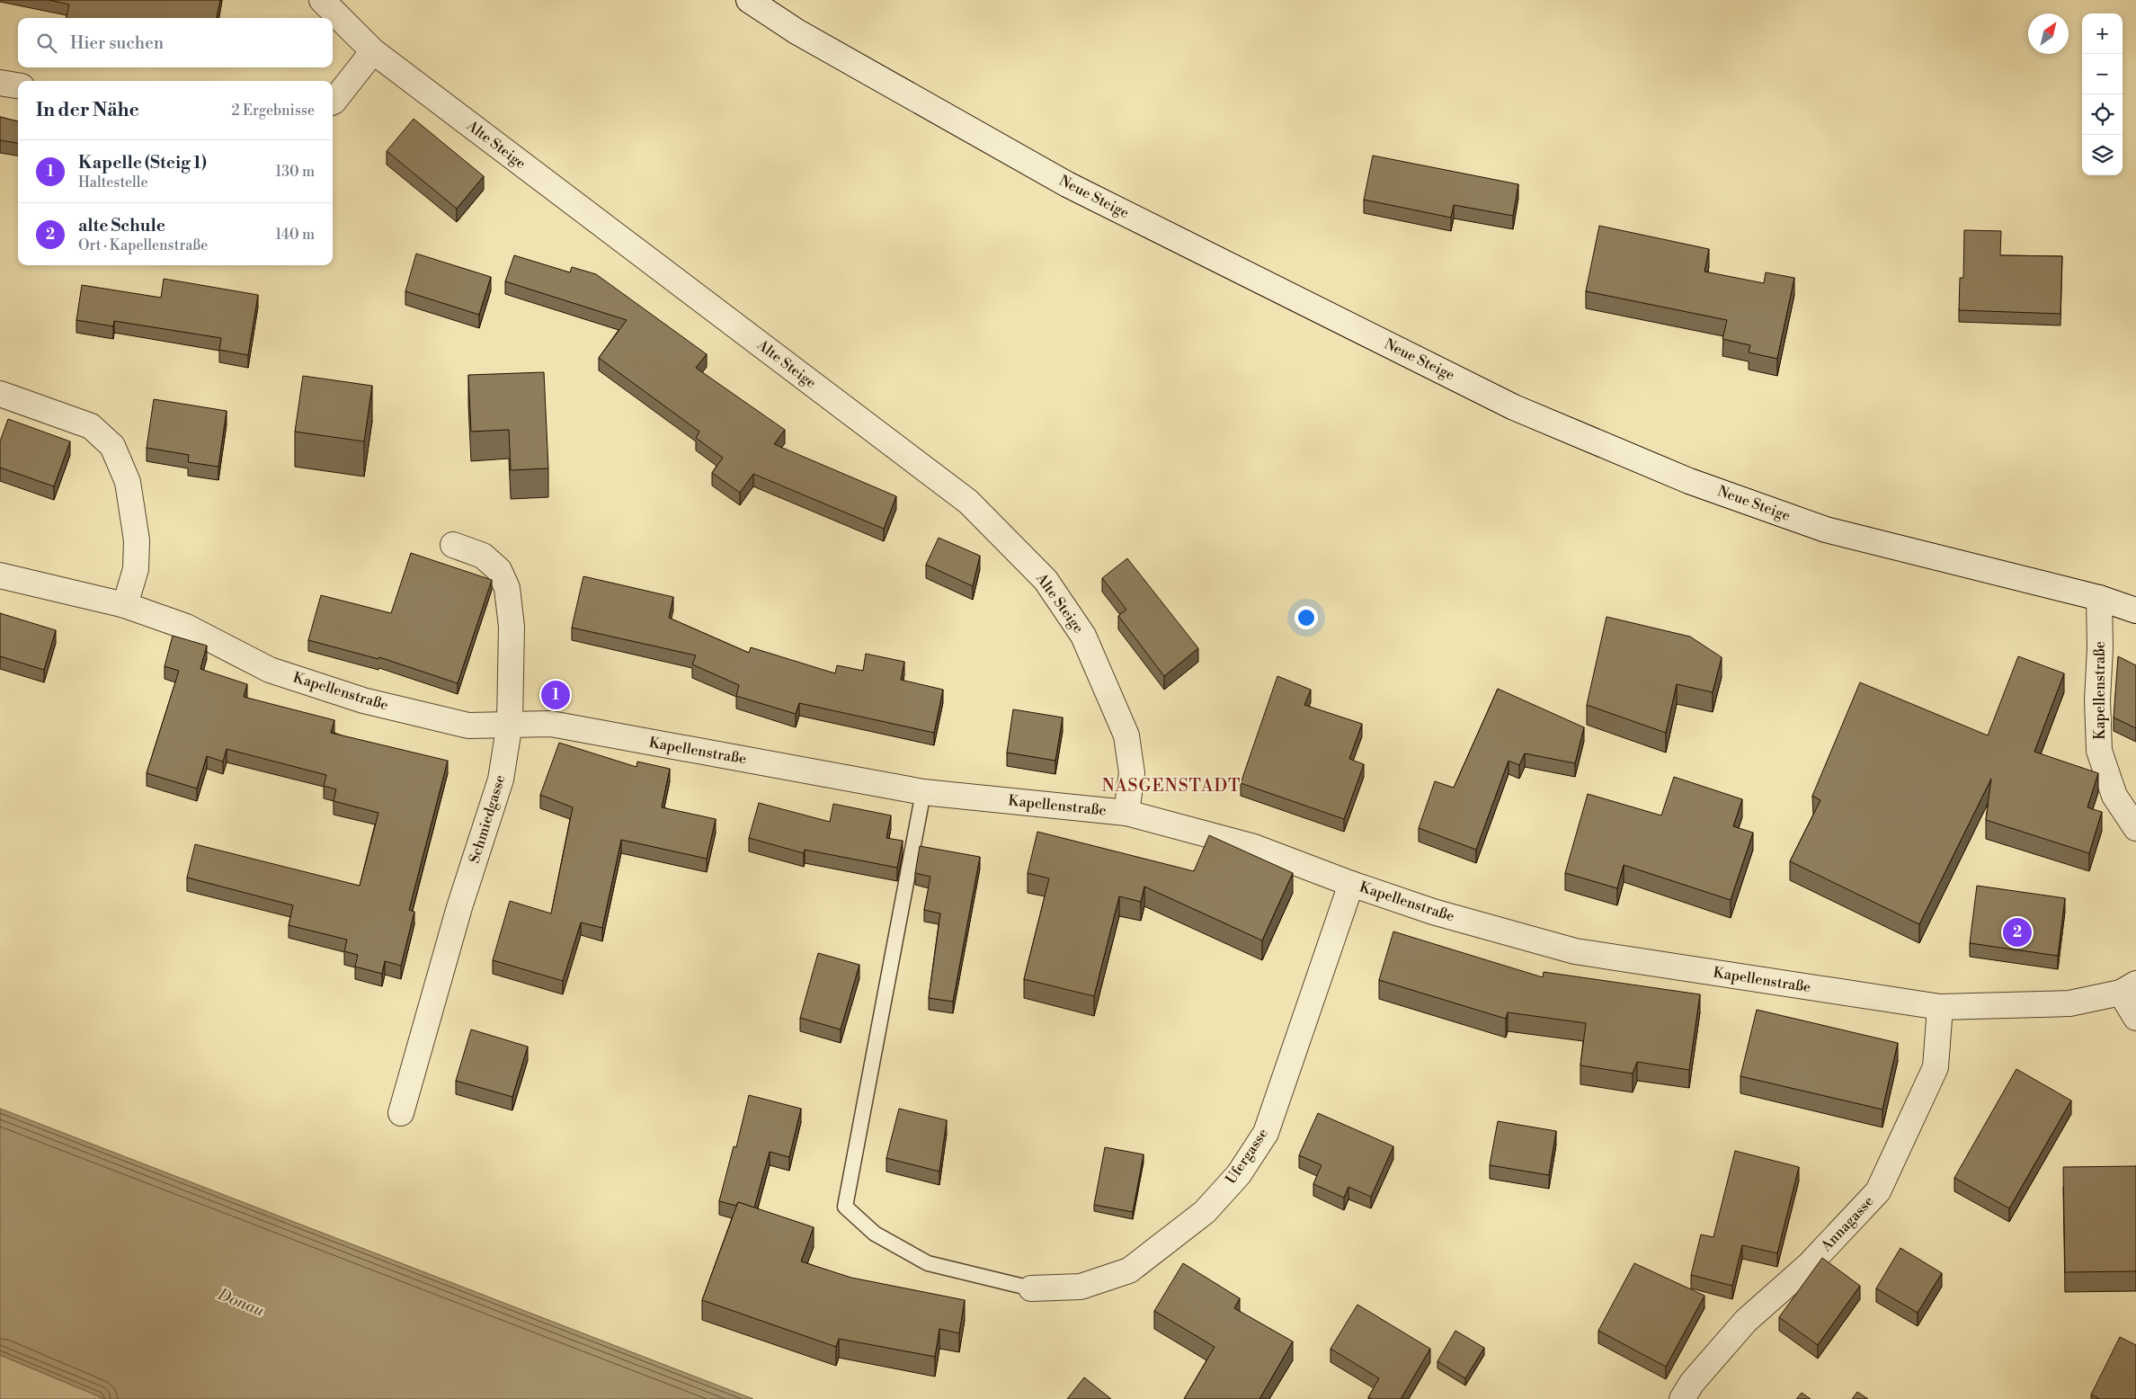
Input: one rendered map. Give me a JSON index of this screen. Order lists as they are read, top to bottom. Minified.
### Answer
{"streets":{"street":["Alte Steige","Neue Steige","Kapellenstraße","Schmiedgasse","Ufergasse","Annagasse"]},"crossings":[["Alte Steige","Kapellenstraße"],["Neue Steige","Kapellenstraße"],["Kapellenstraße","Schmiedgasse"],["Kapellenstraße","Ufergasse"],["Kapellenstraße","Annagasse"]],"districts":["NASGENSTADT"],"water":["Donau"],"north":"top right","page":{"map_buttons":["+","−"],"search":"Hier suchen","heading":["In der Nähe","2 Ergebnisse"],"list":[{"mark":"1","name":"Kapelle (Steig 1)","note":"Haltestelle","value":"130 m"},{"mark":"2","name":"alte Schule","note":"Ort · Kapellenstraße","value":"140 m"}],"pins":["1","2"]}}
